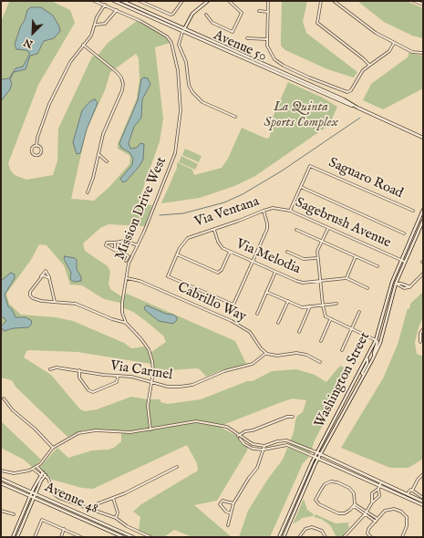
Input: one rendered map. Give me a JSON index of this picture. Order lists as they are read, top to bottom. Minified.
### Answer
{"streets":{"main road":["Avenue 50","Washington Street","Avenue 48"],"street":["Saguaro Road","Mission Drive West","Via Ventana","Sagebrush Avenue","Via Melodia","Cabrillo Way","Via Carmel"]},"crossings":[["Mission Drive West","Cabrillo Way"],["Via Ventana","Sagebrush Avenue"],["Via Ventana","Via Melodia"],["Sagebrush Avenue","Washington Street"],["Cabrillo Way","Via Carmel"]],"parks":["La Quinta Sports Complex"],"north":"bottom left"}
